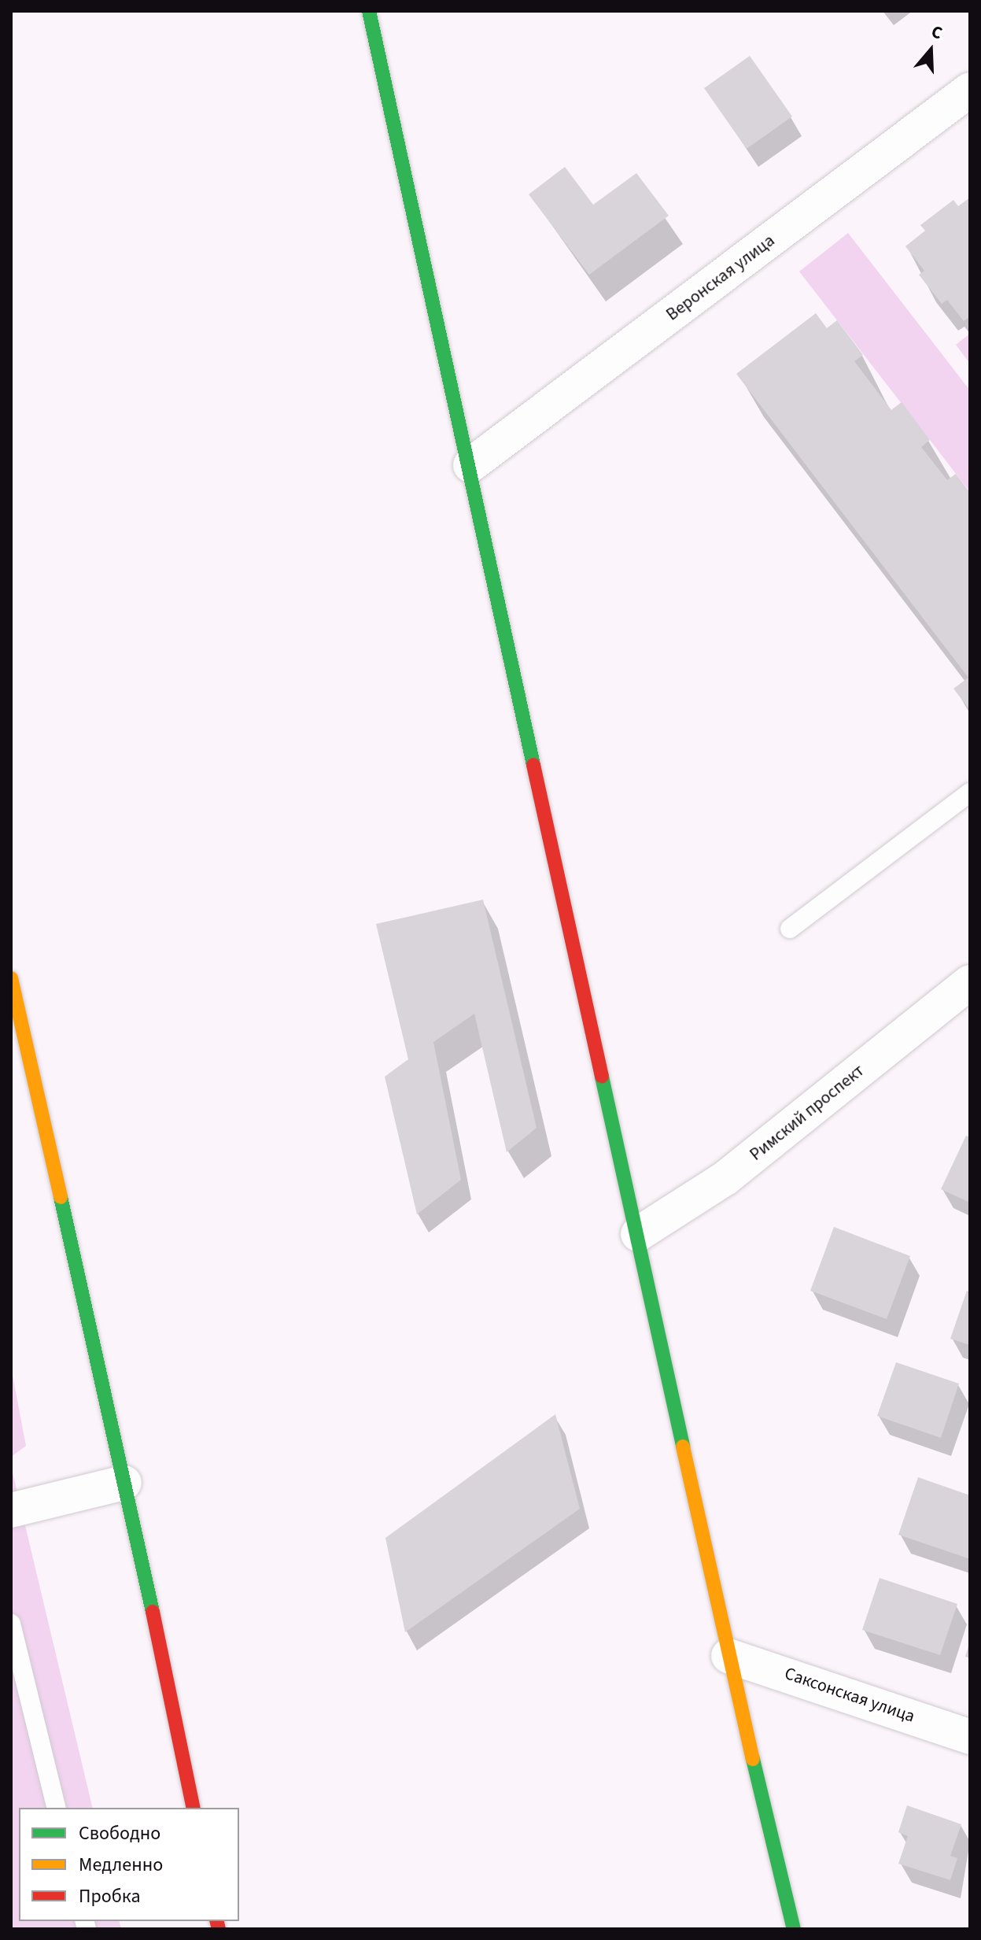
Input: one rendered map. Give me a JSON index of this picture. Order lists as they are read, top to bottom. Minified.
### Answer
{"streets":{"street":["Веронская улица","Римский проспект","Саксонская улица"]},"legend":["Свободно","Медленно","Пробка"],"north":"top"}
